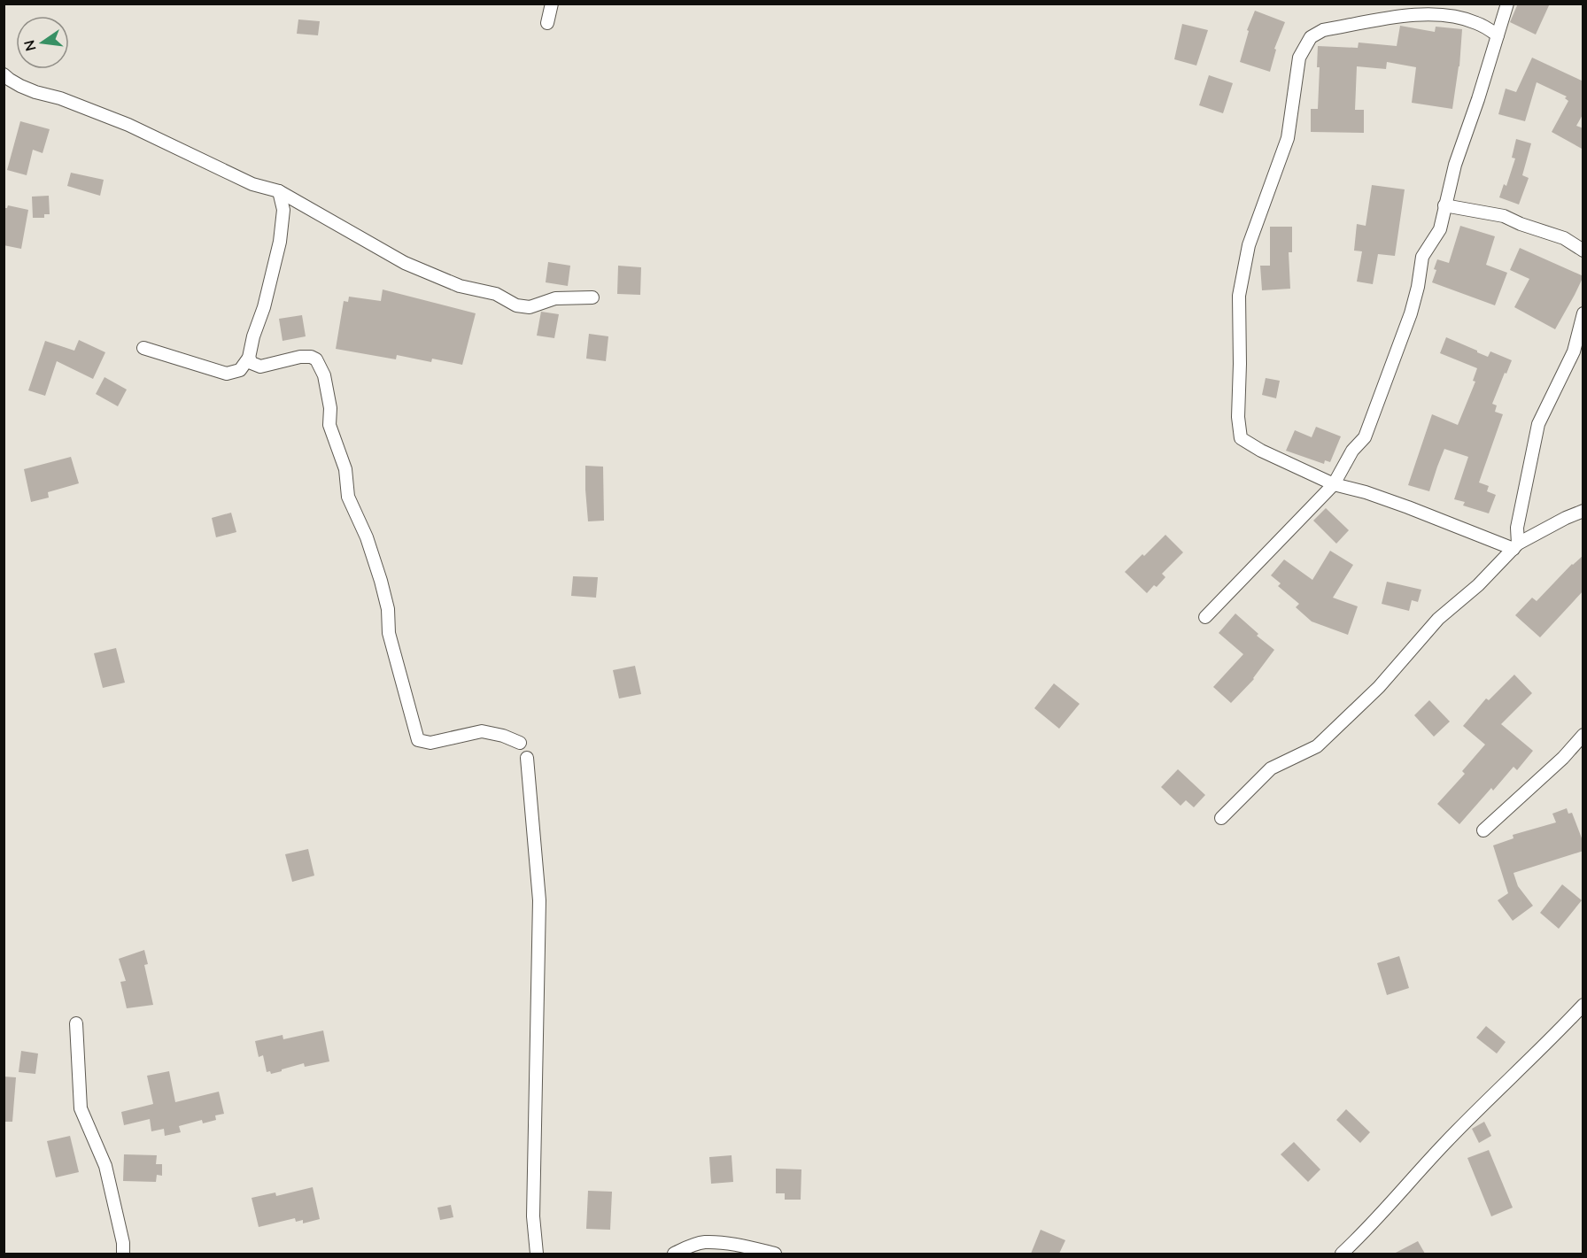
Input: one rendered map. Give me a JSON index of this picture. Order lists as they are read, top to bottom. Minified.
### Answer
{"north":"left"}
